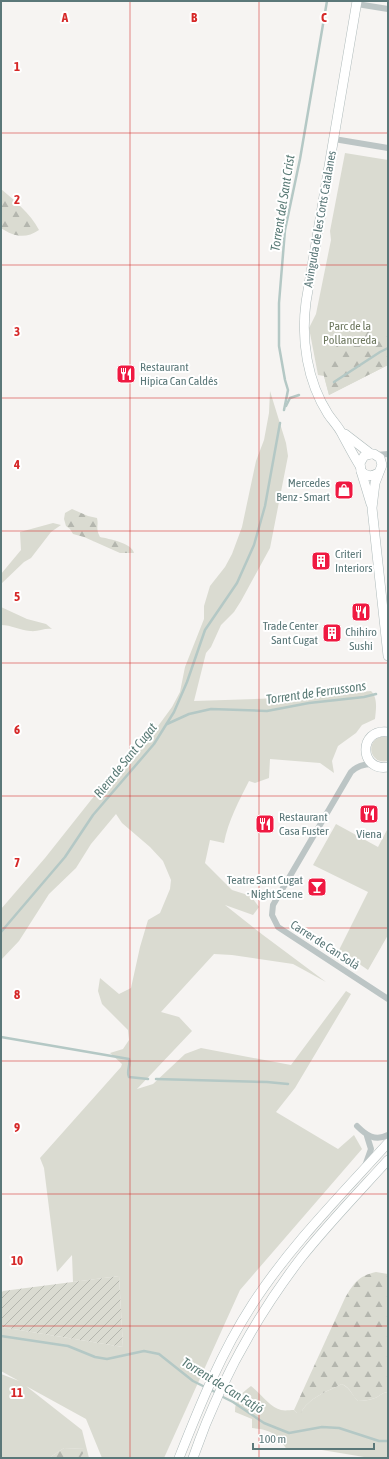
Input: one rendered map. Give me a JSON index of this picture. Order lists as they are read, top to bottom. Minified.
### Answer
{"streets":{"main road":["Avinguda de les Corts Catalanes"],"street":["Carrer de Can Solà"]},"water":["Torrent del Sant Crist","Torrent de Ferrussons","Riera de Sant Cugat","Torrent de Can Fatjó"],"parks":["Parc de la Pollancreda"],"places":{"restaurant":["Restaurant Hípica Can Caldés","Chihiro Sushi","Viena","Restaurant Casa Fuster"],"shop":["Mercedes Benz - Smart"],"building":["Criteri Interiors","Trade Center Sant Cugat"],"bar":["Teatre Sant Cugat · Night Scene"]},"scale_bar":"100 m","grid":{"columns":["A","B","C"],"rows":["1","2","3","4","5","6","7","8","9","10","11"]}}
